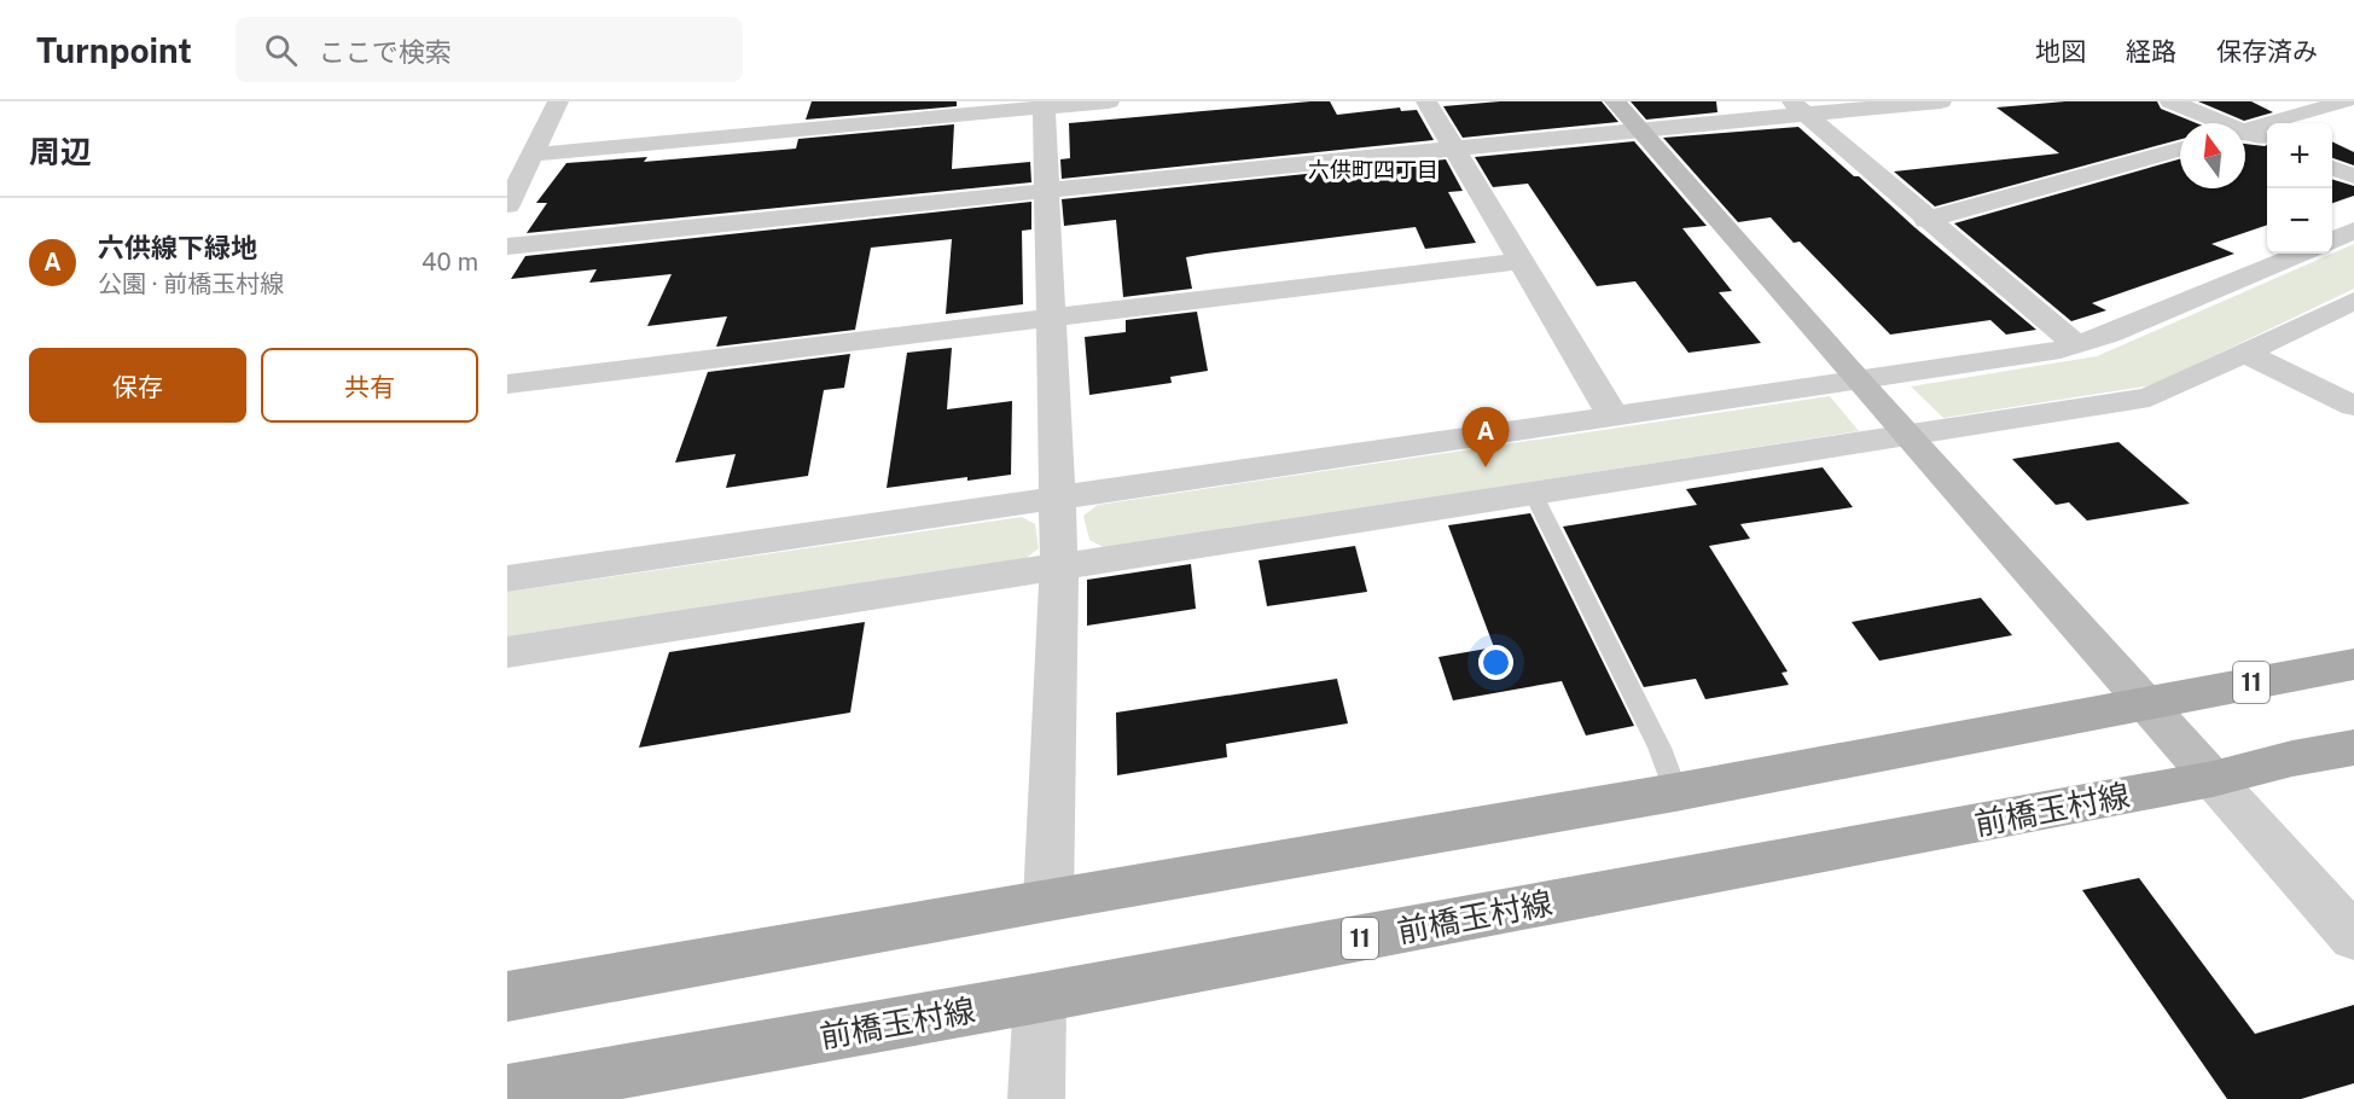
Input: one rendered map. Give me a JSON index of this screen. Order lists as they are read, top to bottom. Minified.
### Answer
{"streets":{"main road":["11","前橋玉村線"]},"districts":["六供町四丁目"],"north":"top","page":{"header":"Turnpoint","search":"ここで検索","nav":["地図","経路","保存済み"],"heading":"周辺","map_buttons":["+","−"],"list":[{"mark":"A","name":"六供線下緑地","note":"公園 · 前橋玉村線","value":"40 m"}],"buttons":["保存","共有"],"pins":"A"}}
